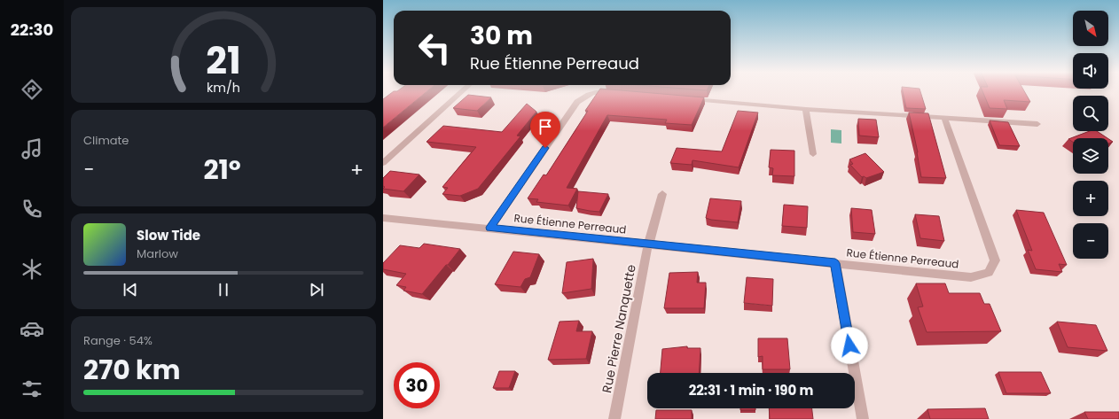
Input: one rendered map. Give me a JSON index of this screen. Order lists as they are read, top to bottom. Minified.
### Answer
{"streets":{"street":["Rue Étienne Perreaud","Rue Pierre Nanquette"]},"crossings":[["Rue Étienne Perreaud","Rue Pierre Nanquette"]],"north":"bottom right","page":{"tabs":"22:30","map_buttons":["+","−"],"turn":["30 m","Rue Étienne Perreaud"],"tile":["Climate",["Range · 54%","270 km"]],"heat":["−","21°","+"],"song":["Slow Tide","Marlow"],"limit":"30","trip":"22:31 · 1 min · 190 m","gauge":["21","km/h"]}}
